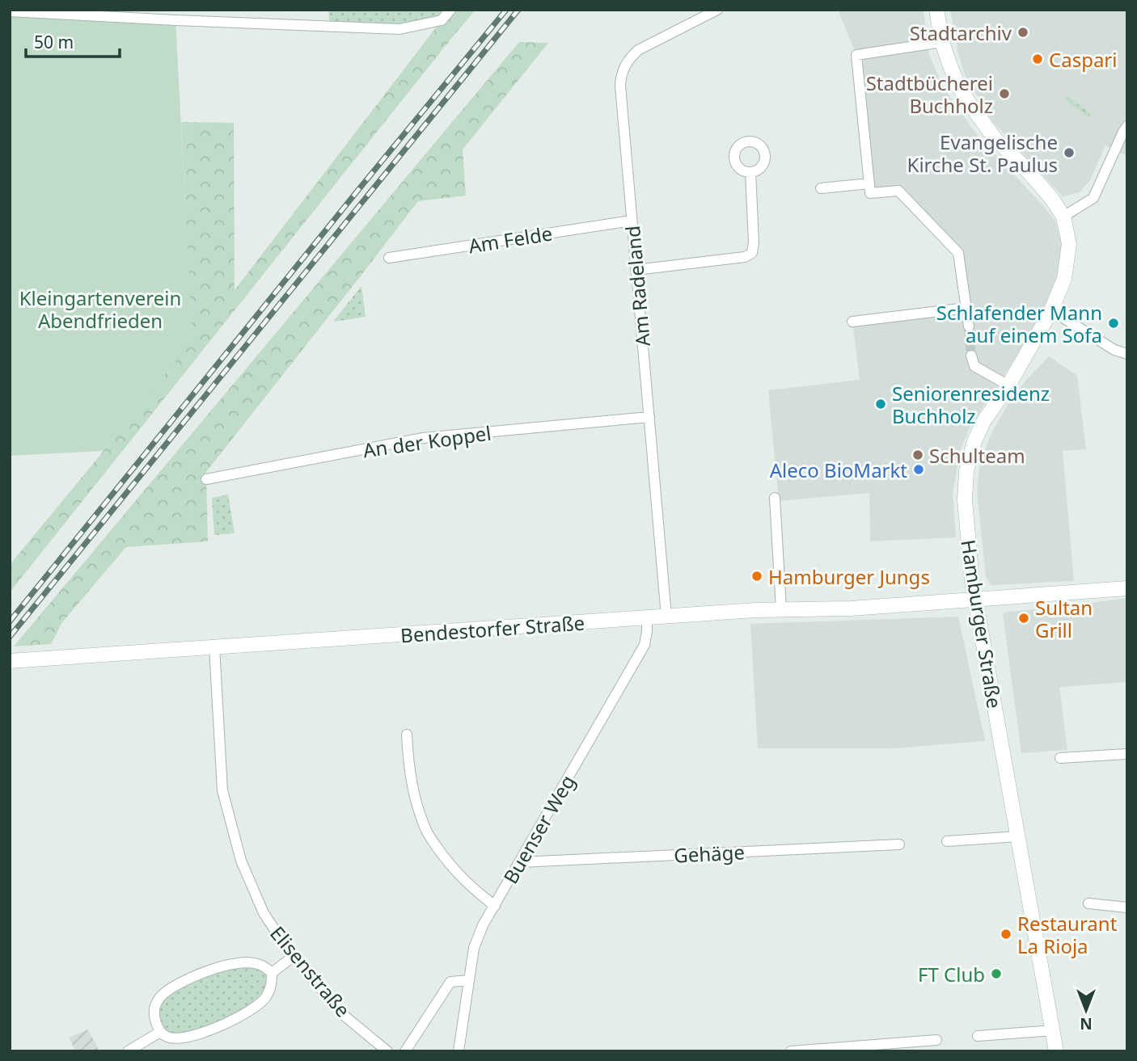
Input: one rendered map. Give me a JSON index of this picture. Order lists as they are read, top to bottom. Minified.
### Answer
{"streets":{"main road":["Hamburger Straße","Bendestorfer Straße"],"street":["Am Felde","Am Radeland","An der Koppel","Buenser Weg","Gehäge","Elisenstraße"]},"crossings":[["Am Felde","Am Radeland"],["Am Radeland","An der Koppel"],["Am Radeland","Bendestorfer Straße"],["Hamburger Straße","Bendestorfer Straße"],["Bendestorfer Straße","Buenser Weg"],["Bendestorfer Straße","Elisenstraße"],["Buenser Weg","Gehäge"]],"parks":["Kleingartenverein Abendfrieden"],"places":["Stadtarchiv","Caspari","Stadtbücherei Buchholz","Evangelische Kirche St. Paulus","Schlafender Mann auf einem Sofa","Seniorenresidenz Buchholz","Schulteam","Aleco BioMarkt","Hamburger Jungs","Sultan Grill","Restaurant La Rioja","FT Club"],"scale_bar":"50 m","north":"bottom"}
